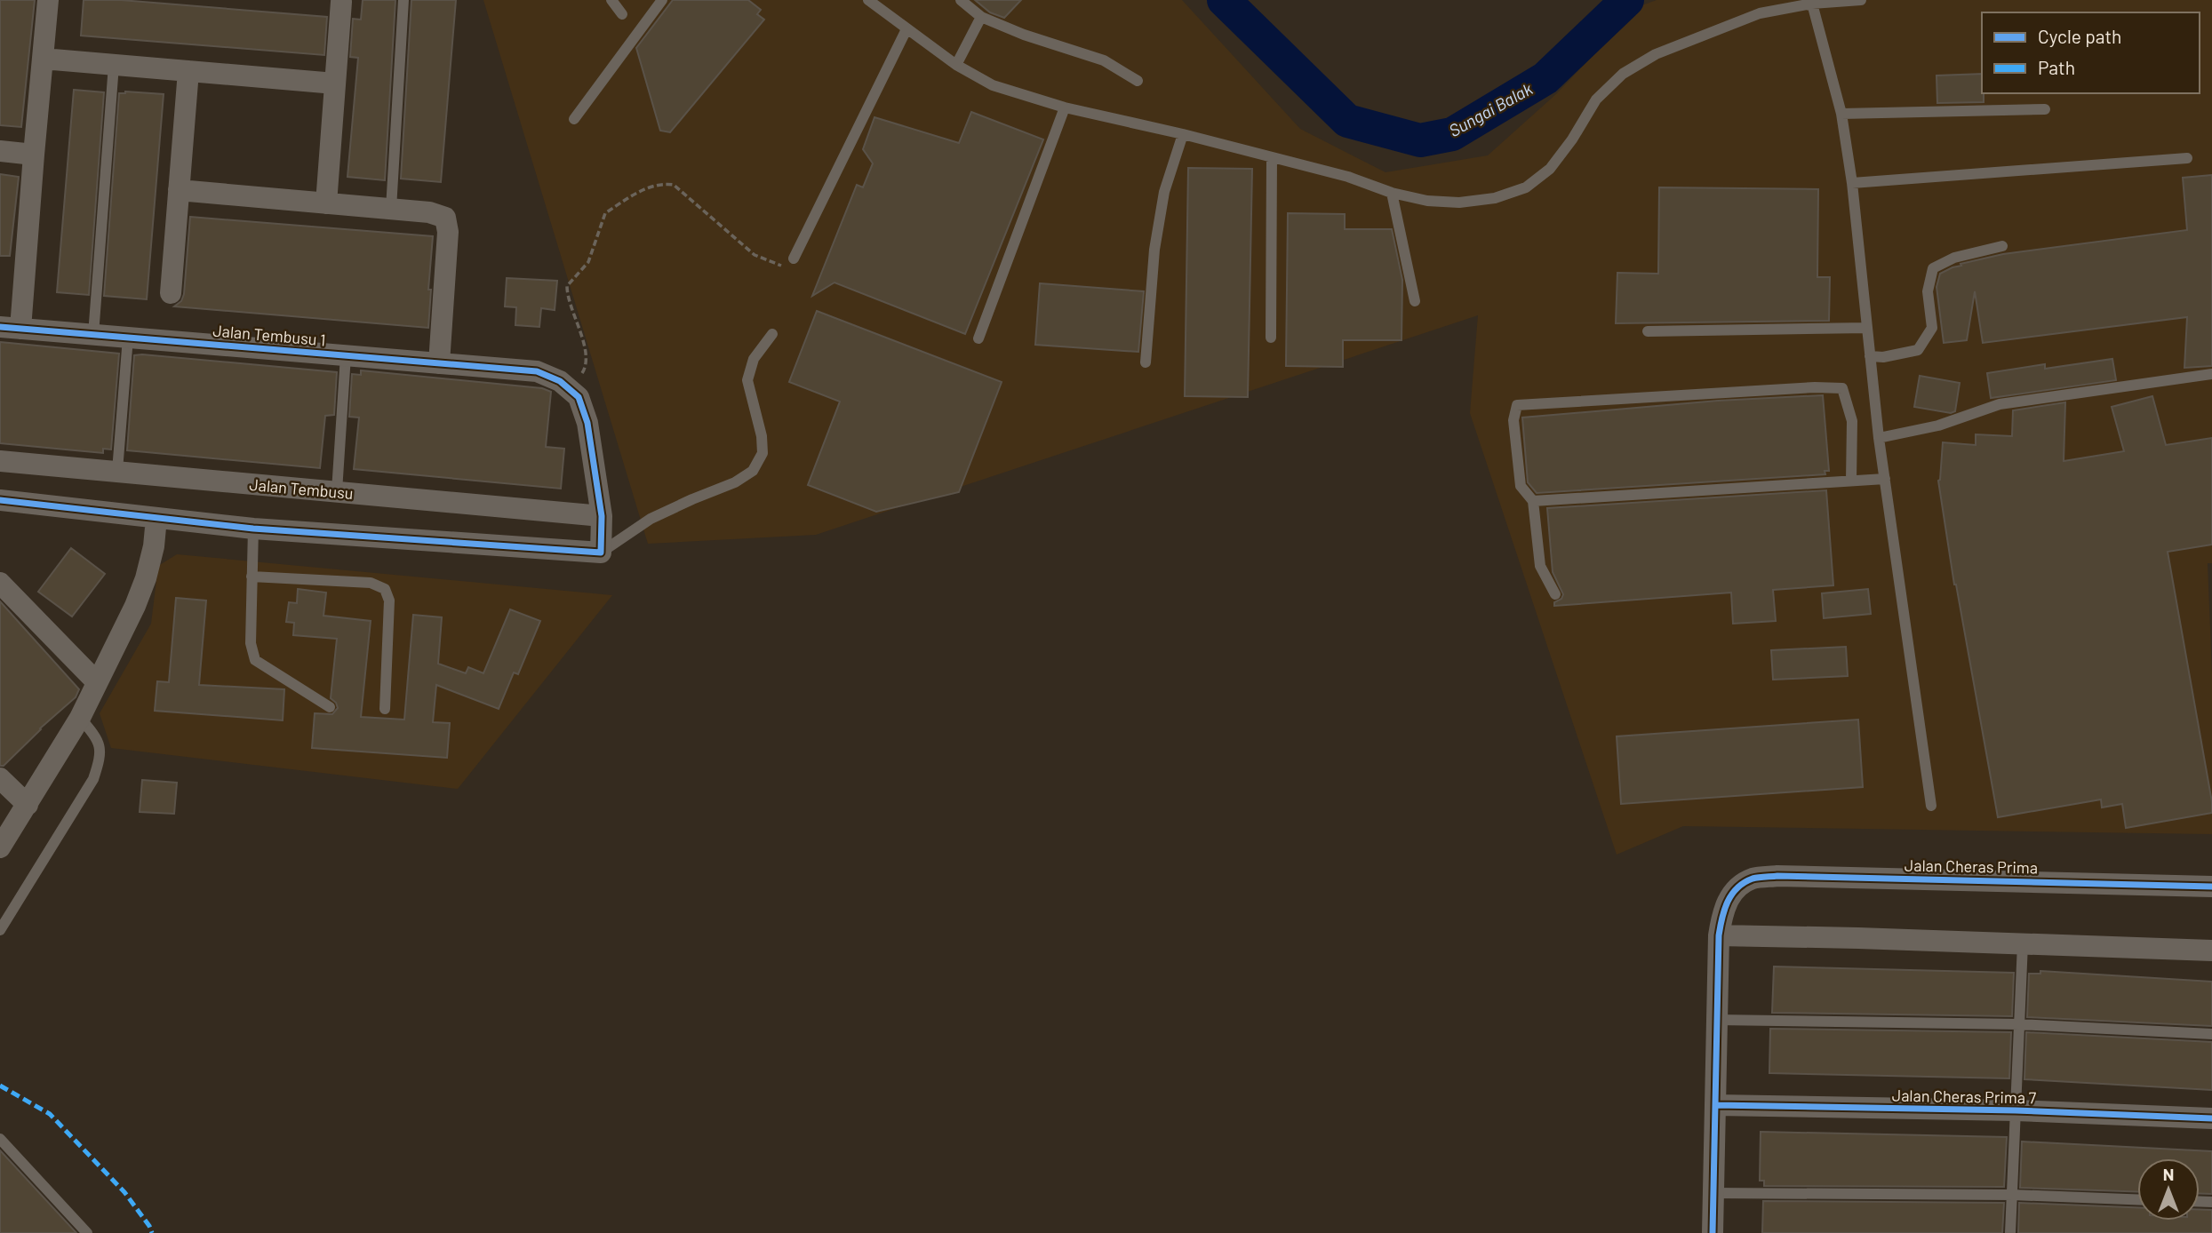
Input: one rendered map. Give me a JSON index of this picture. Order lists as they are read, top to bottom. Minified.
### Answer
{"streets":{"street":["Jalan Tembusu 1","Jalan Tembusu","Jalan Cheras Prima","Jalan Cheras Prima 7"]},"water":["Sungai Balak"],"legend":["Cycle path","Path"],"north":"top"}
